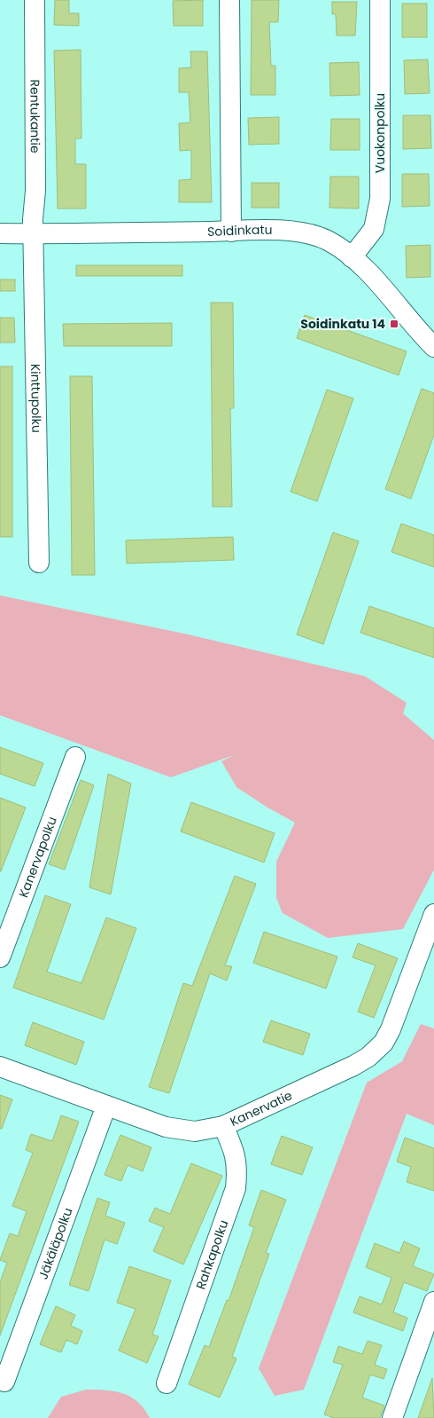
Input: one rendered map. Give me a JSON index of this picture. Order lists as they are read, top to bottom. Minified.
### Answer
{"streets":{"street":["Rentukantie","Vuokonpolku","Soidinkatu","Kinttupolku","Kanervapolku","Kanervatie","Jäkäläpolku","Rahkapolku"]},"crossings":[["Rentukantie","Soidinkatu"],["Rentukantie","Kinttupolku"],["Vuokonpolku","Soidinkatu"],["Soidinkatu","Kinttupolku"],["Kanervatie","Jäkäläpolku"],["Kanervatie","Rahkapolku"]],"places":{"transit":["Soidinkatu 14"]}}
